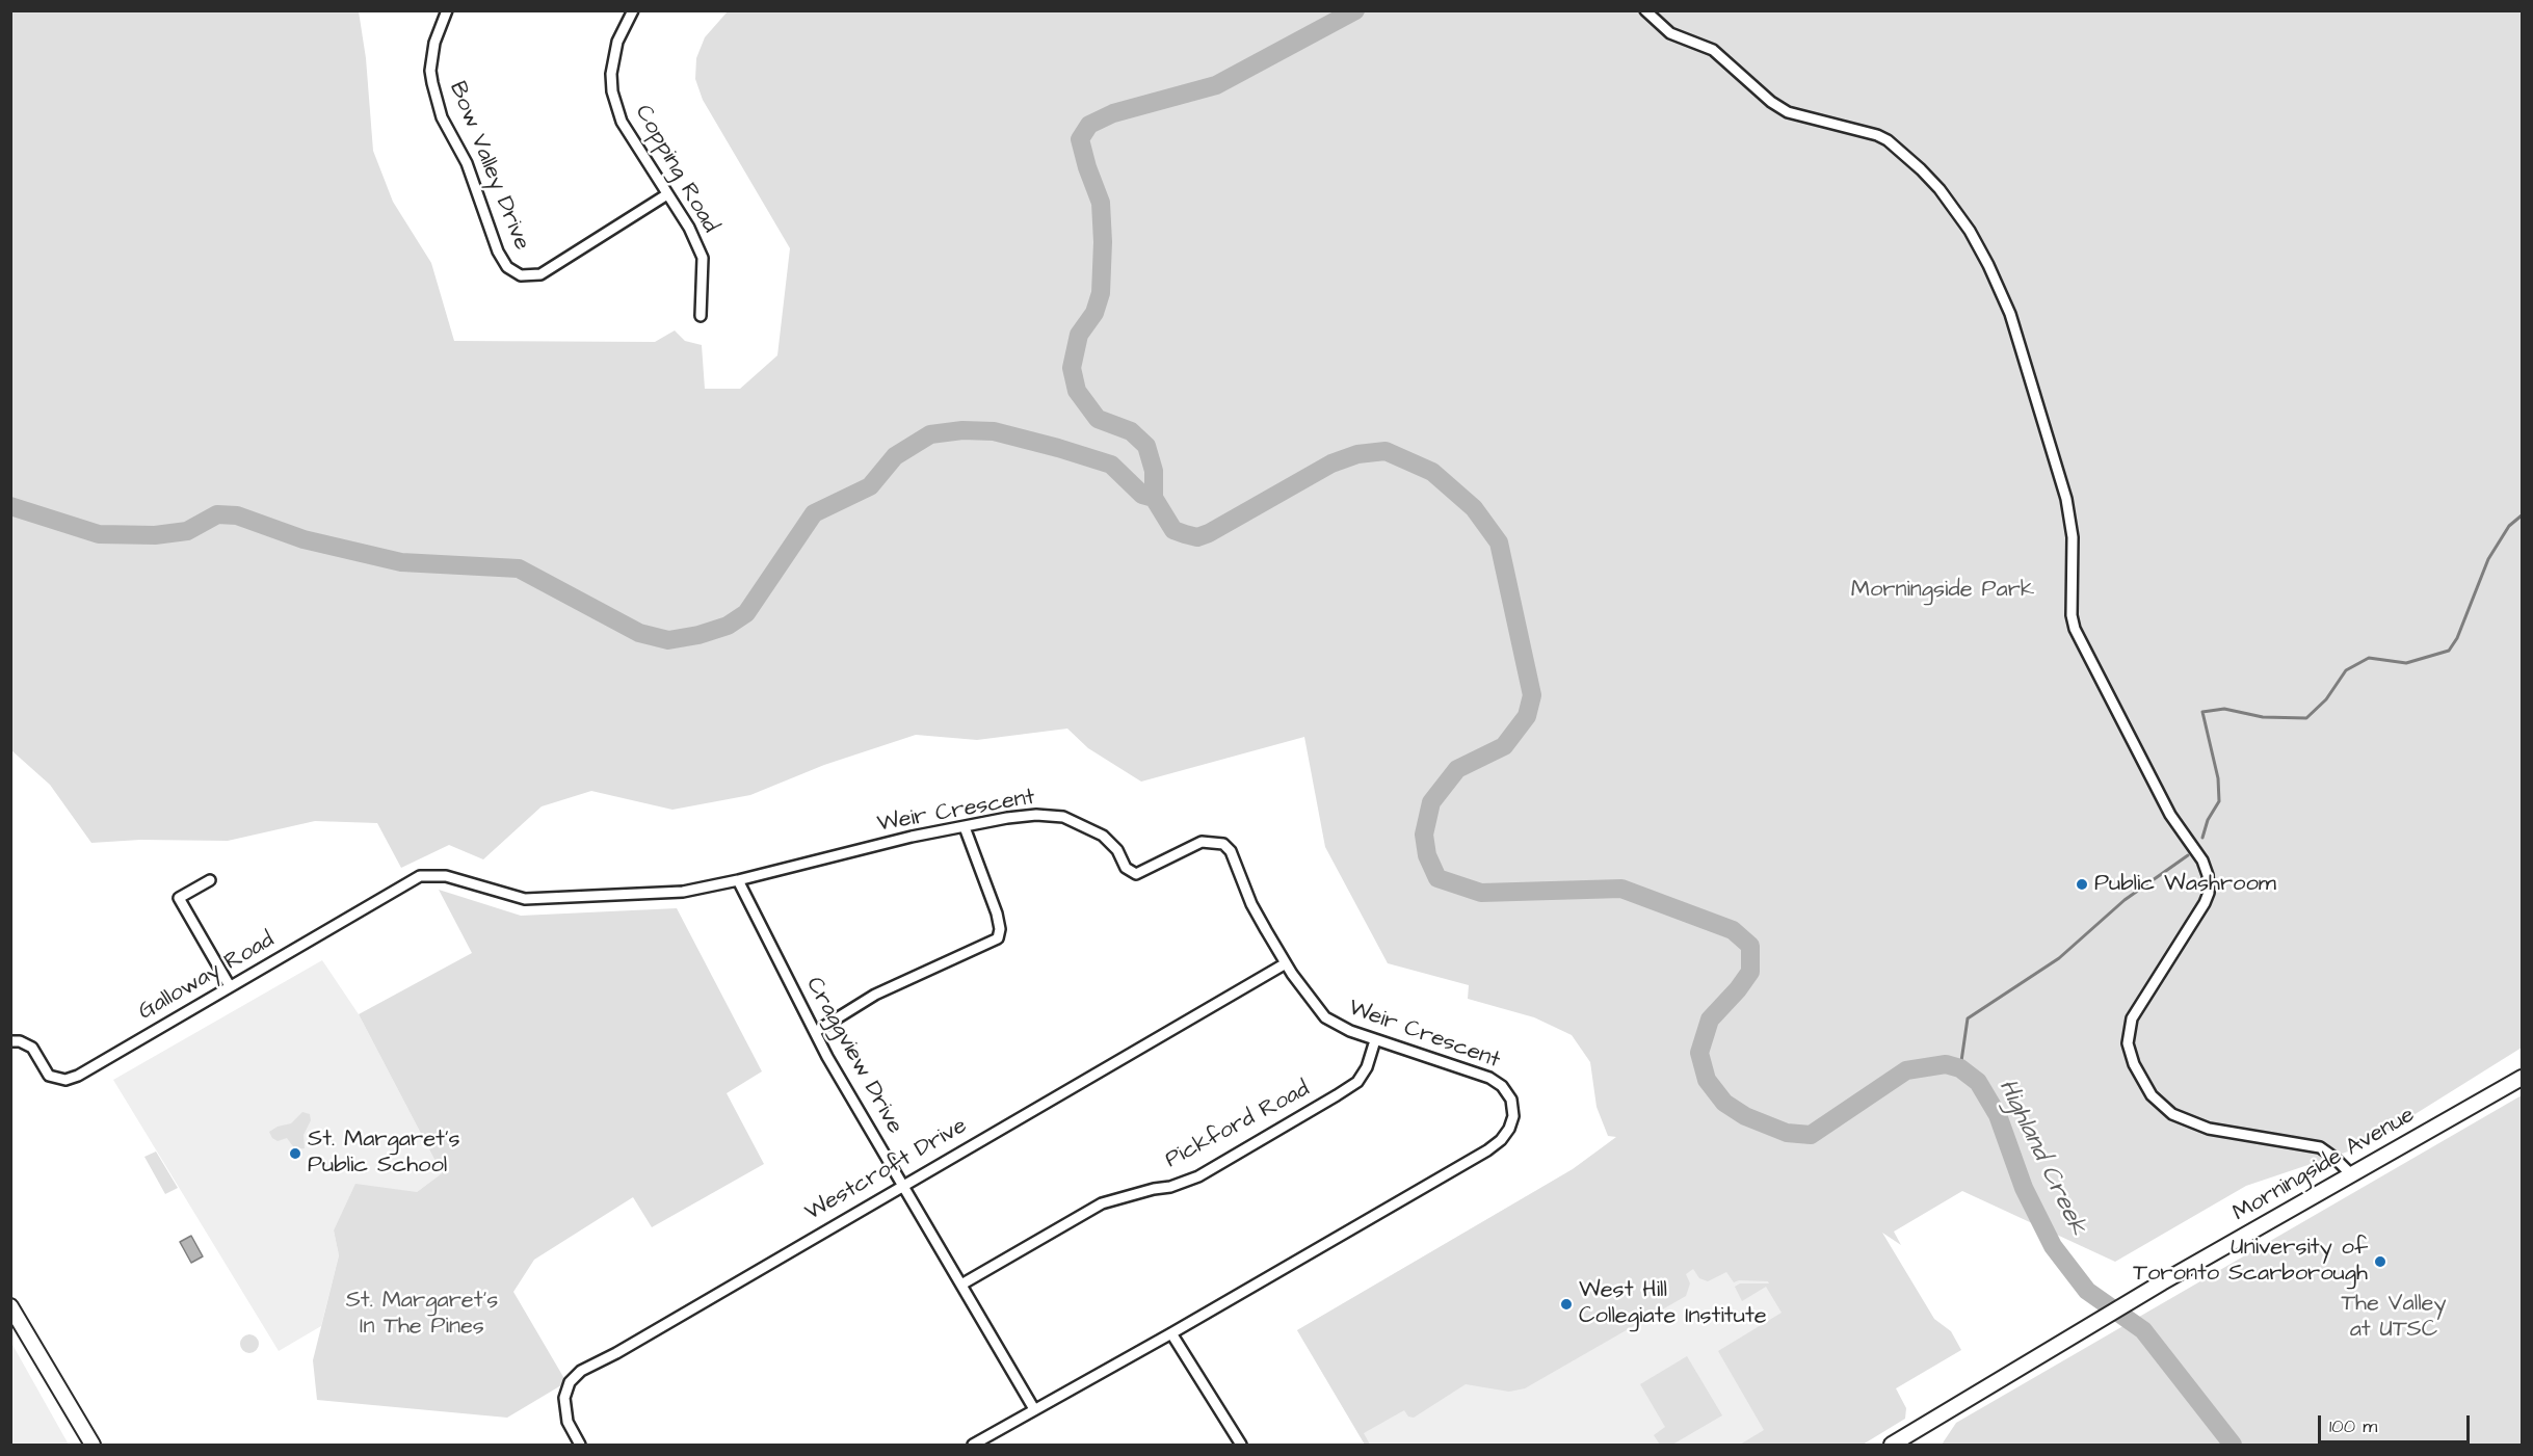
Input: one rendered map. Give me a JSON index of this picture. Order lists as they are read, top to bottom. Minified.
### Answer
{"streets":{"main road":["Morningside Avenue"],"street":["Bow Valley Drive","Copping Road","Weir Crescent","Galloway Road","Craggview Drive","Pickford Road","Westcroft Drive"]},"crossings":[["Bow Valley Drive","Copping Road"],["Weir Crescent","Galloway Road"],["Weir Crescent","Craggview Drive"],["Weir Crescent","Pickford Road"],["Weir Crescent","Westcroft Drive"],["Craggview Drive","Pickford Road"],["Craggview Drive","Westcroft Drive"]],"water":["Highland Creek"],"parks":["Morningside Park","St. Margaret's In The Pines","The Valley at UTSC"],"places":["Public Washroom","St. Margaret's Public School","University of Toronto Scarborough","West Hill Collegiate Institute"],"scale_bar":"100 m"}
